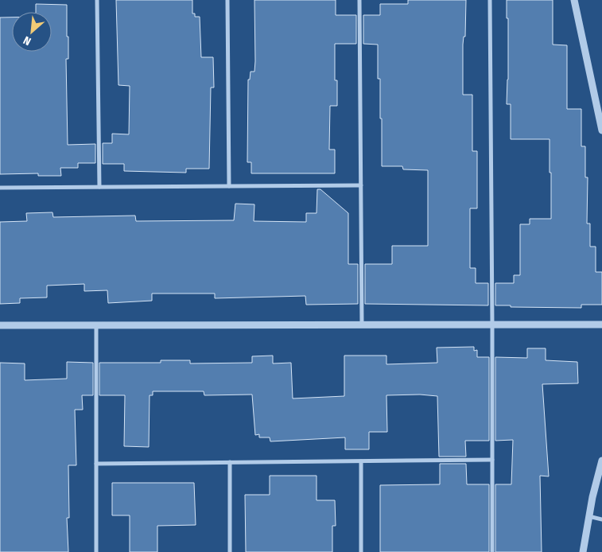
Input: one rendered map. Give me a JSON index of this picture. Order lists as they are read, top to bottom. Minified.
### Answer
{"north":"bottom left"}
